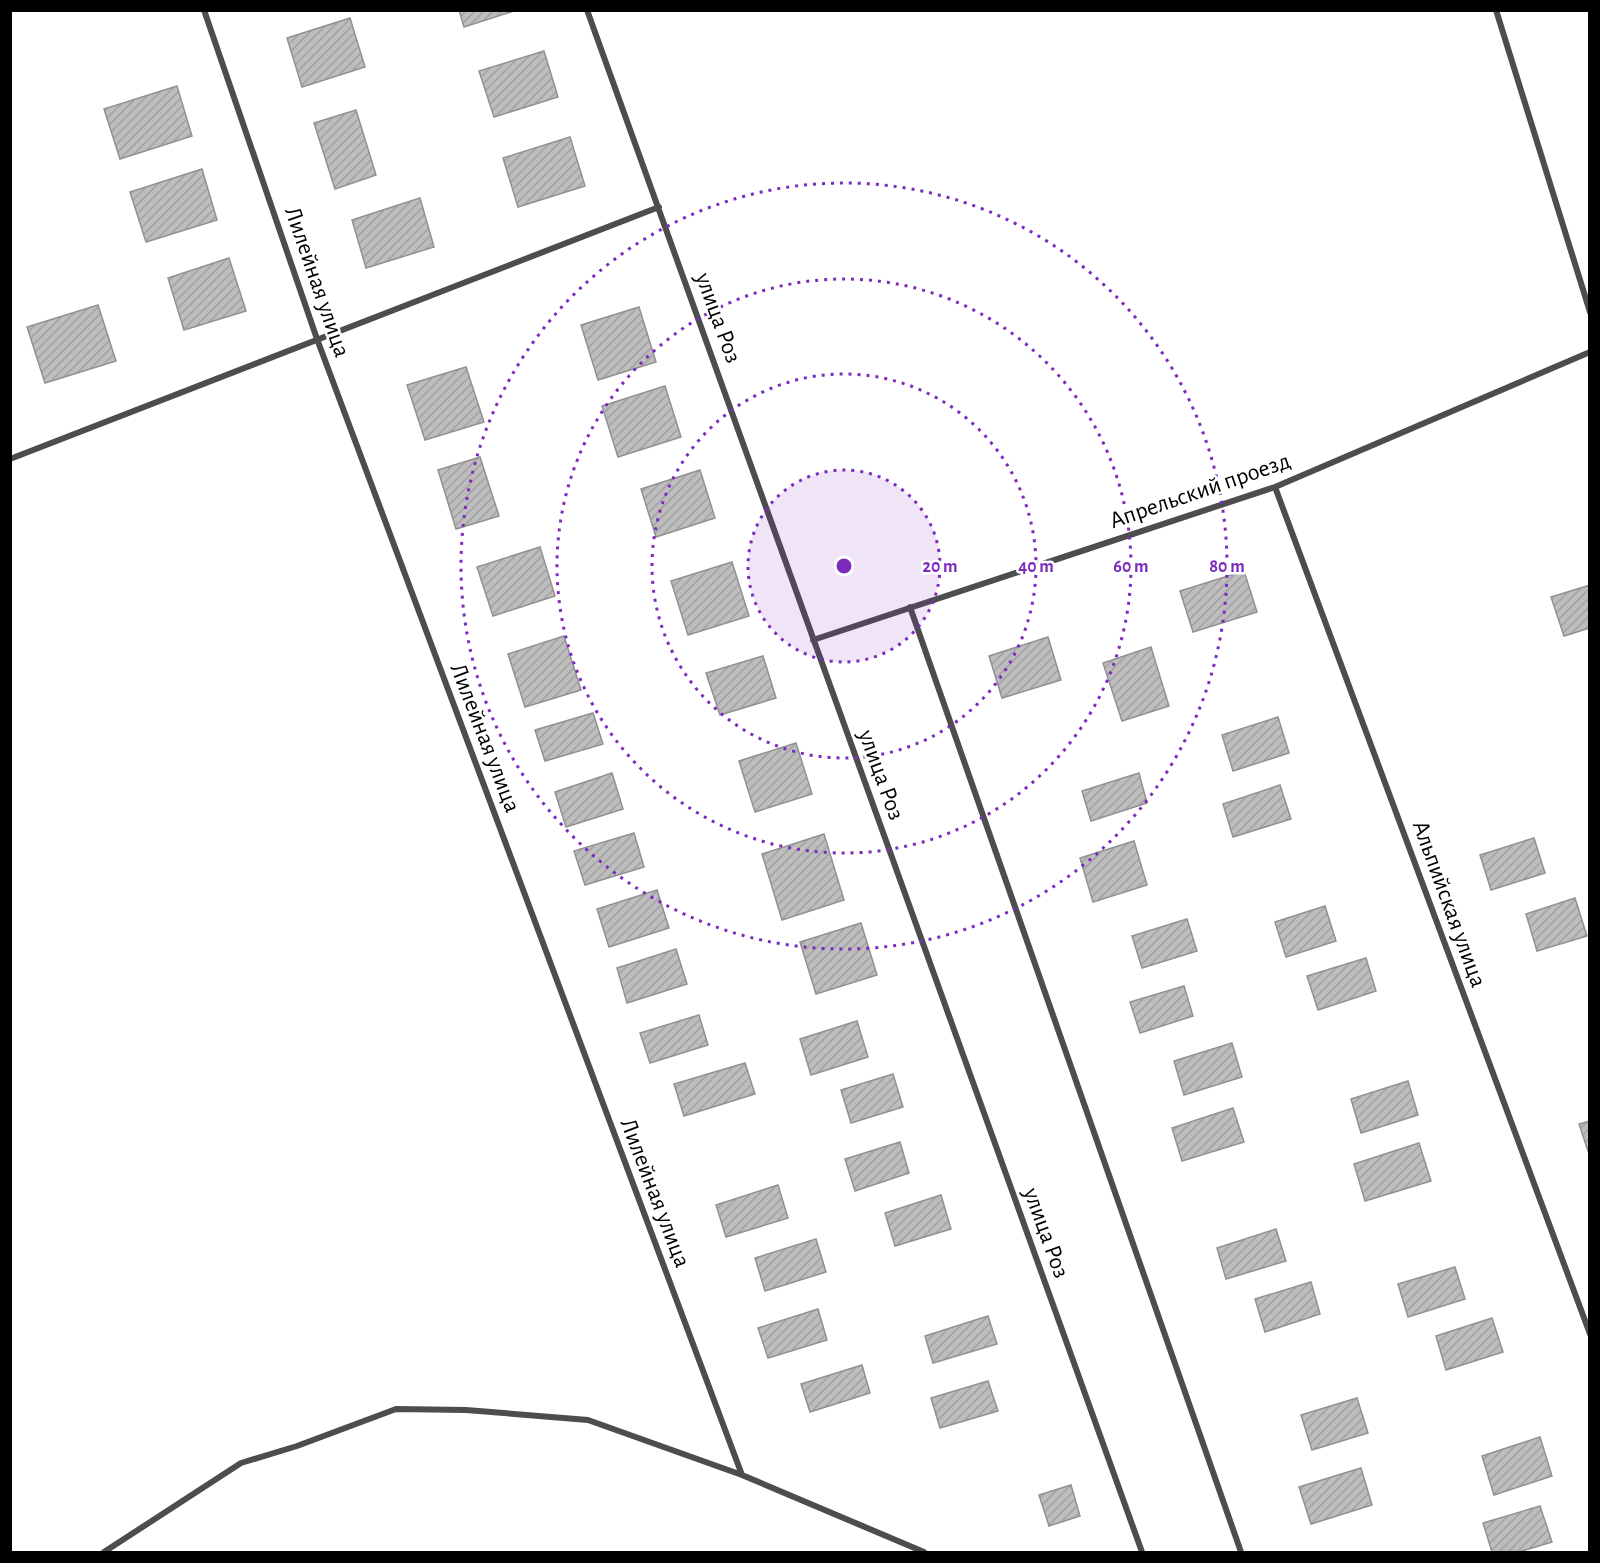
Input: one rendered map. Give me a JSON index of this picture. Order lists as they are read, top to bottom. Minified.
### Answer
{"streets":{"street":["Лилейная улица","улица Роз","Апрельский проезд","Альпийская улица"]},"crossings":[["улица Роз","Апрельский проезд"],["Апрельский проезд","Альпийская улица"]],"rings":["20 m","40 m","60 m","80 m"]}
